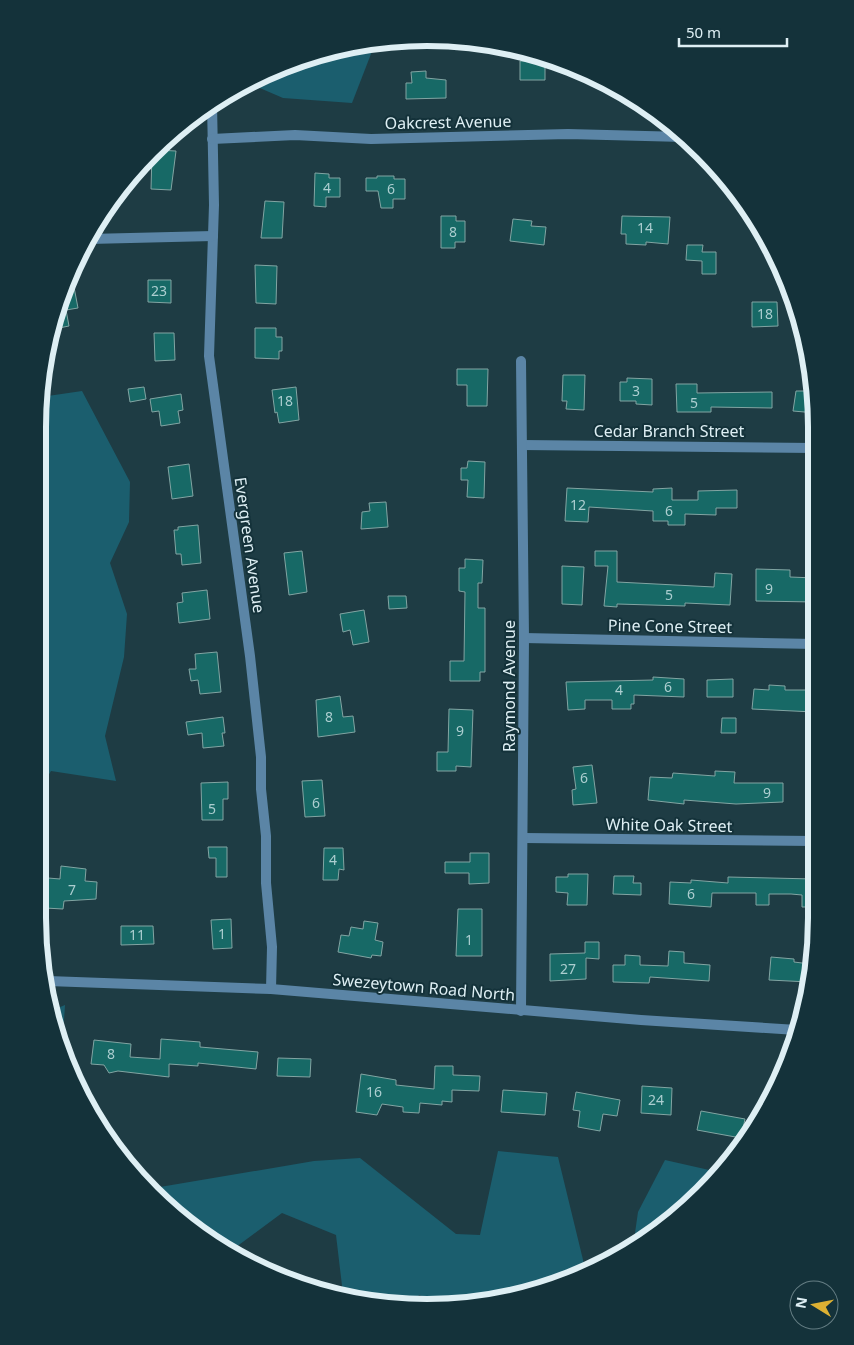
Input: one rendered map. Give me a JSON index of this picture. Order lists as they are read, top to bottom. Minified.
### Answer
{"streets":{"street":["Oakcrest Avenue","Cedar Branch Street","Evergreen Avenue","Pine Cone Street","Raymond Avenue","White Oak Street","Swezeytown Road North"]},"crossings":[["Oakcrest Avenue","Evergreen Avenue"],["Cedar Branch Street","Raymond Avenue"],["Evergreen Avenue","Swezeytown Road North"],["Pine Cone Street","Raymond Avenue"],["Raymond Avenue","White Oak Street"],["Raymond Avenue","Swezeytown Road North"]],"house_numbers":["4","6","14","8","23","18","3","18","5","12","6","9","5","6","4","8","9","6","9","6","5","4","7","6","1","11","1","27","8","16","24"],"scale_bar":"50 m","north":"left"}
